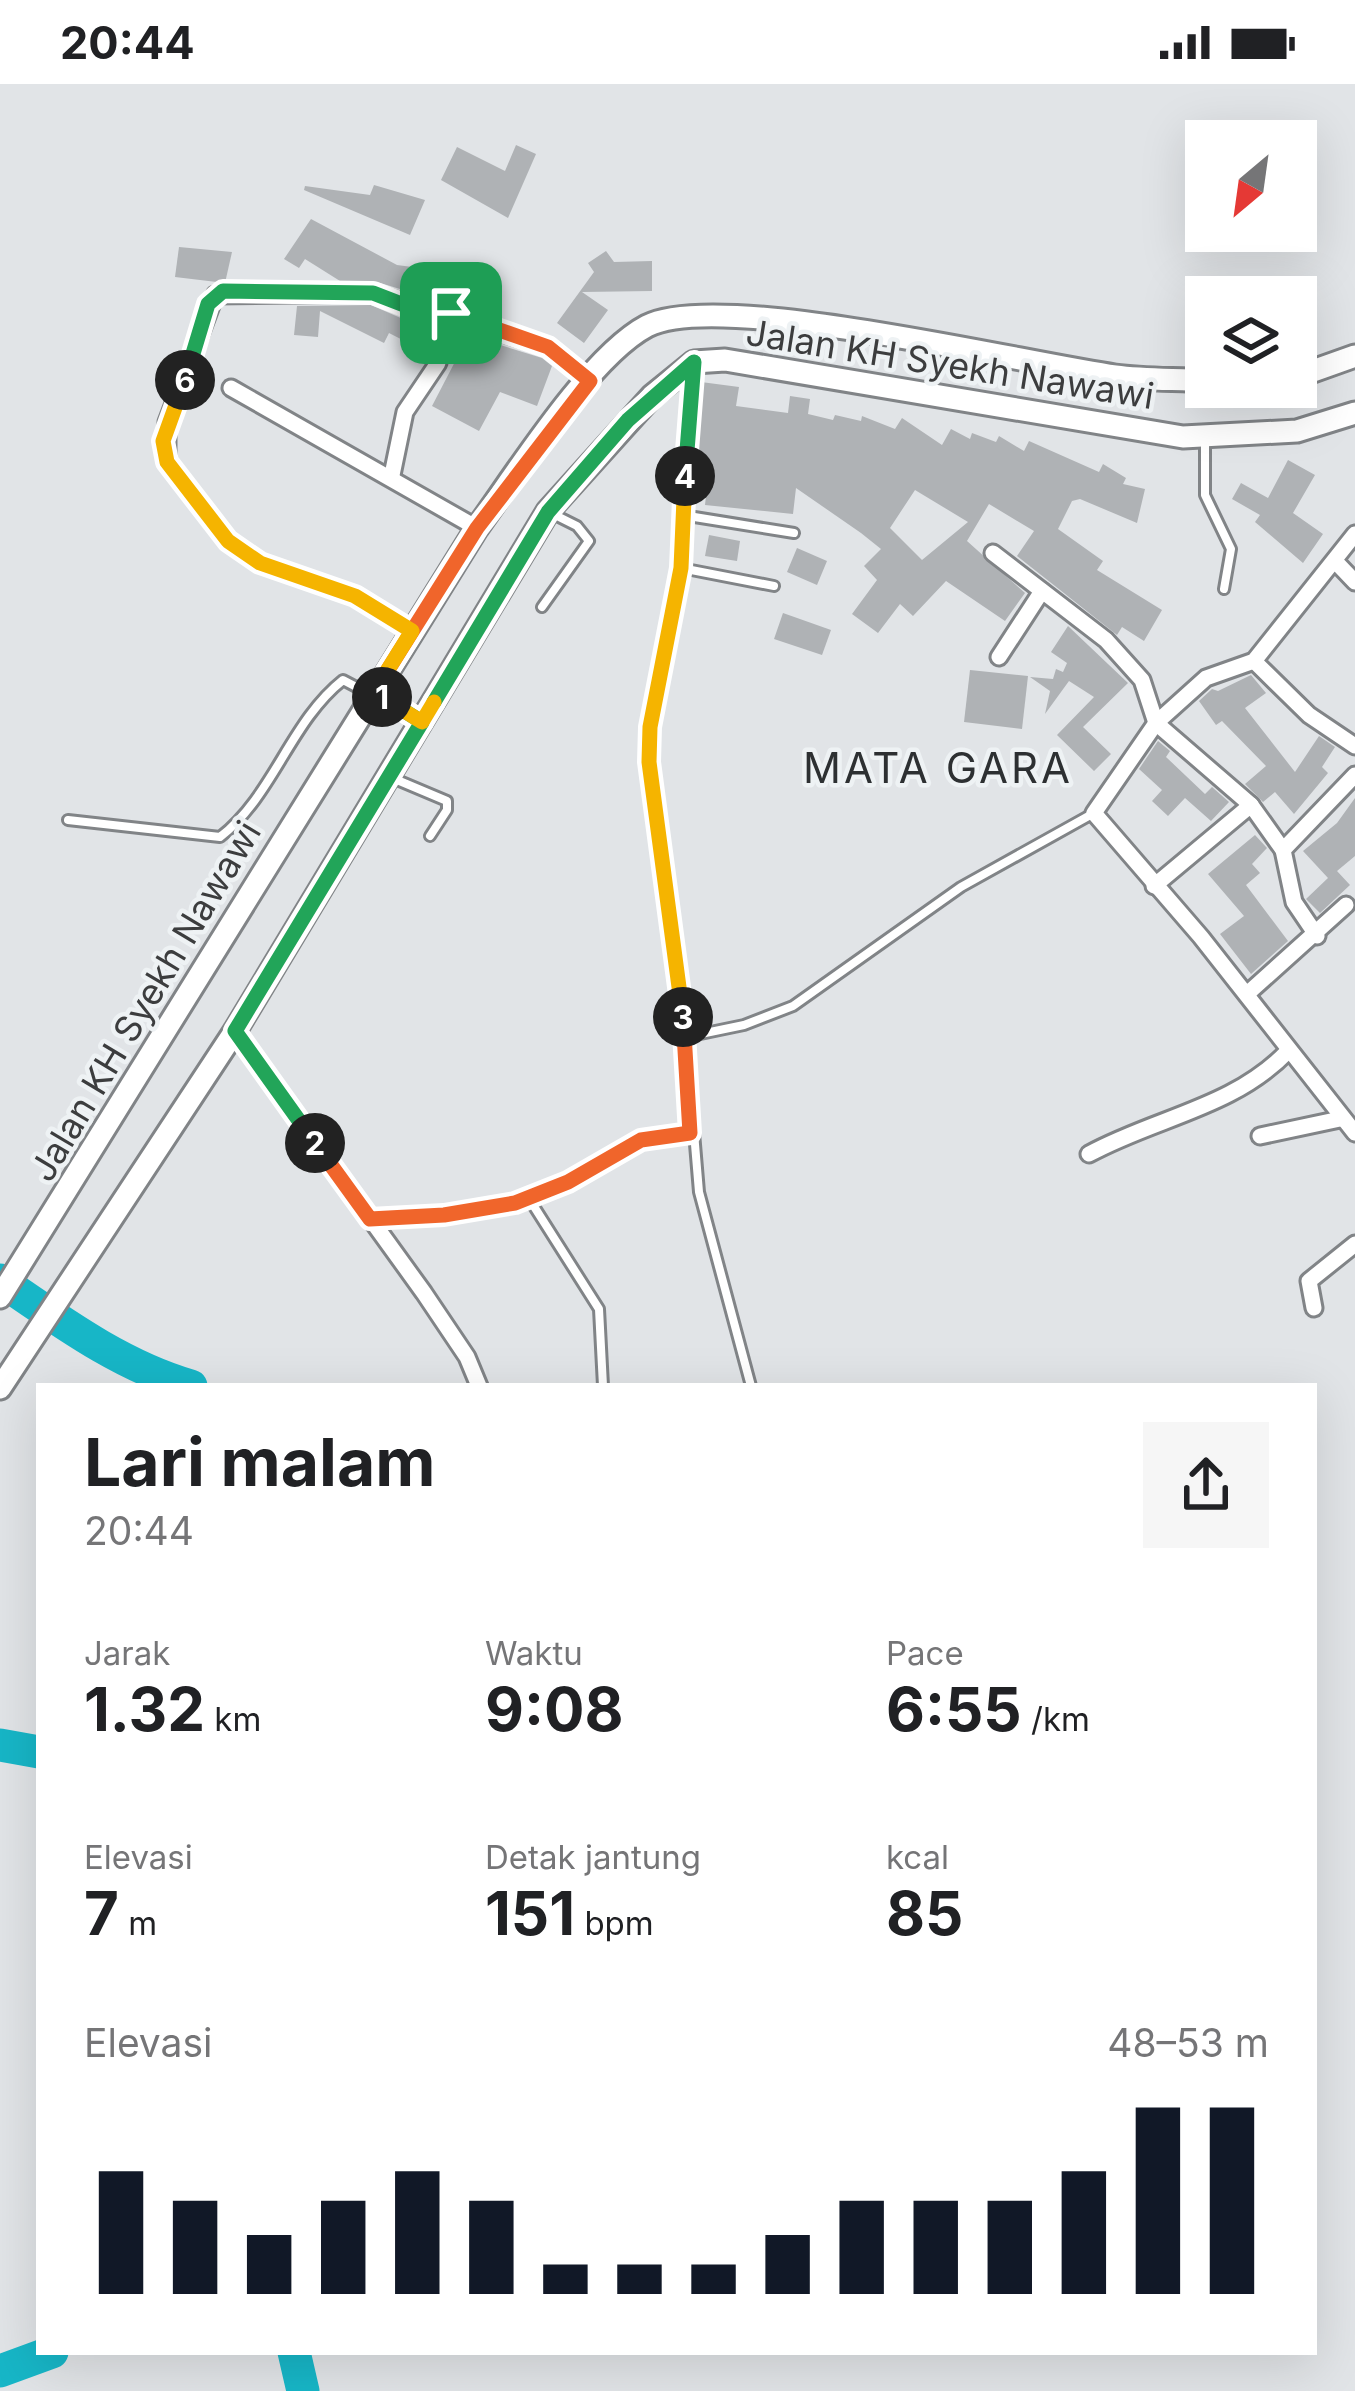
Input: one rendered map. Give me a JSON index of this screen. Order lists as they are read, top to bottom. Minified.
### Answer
{"streets":{"main road":["Jalan KH Syekh Nawawi"]},"districts":["MATA GARA"],"north":"bottom left","page":{"status":"20:44","pins":["6","4","1","3","2"],"heading":["Lari malam","20:44"],"stats":[["Jarak","1.32 km"],["Waktu","9:08"],["Pace","6:55 /km"],["Elevasi","7 m"],["Detak jantung","151 bpm"],["kcal","85"]],"chart":["Elevasi","48–53 m"]}}
